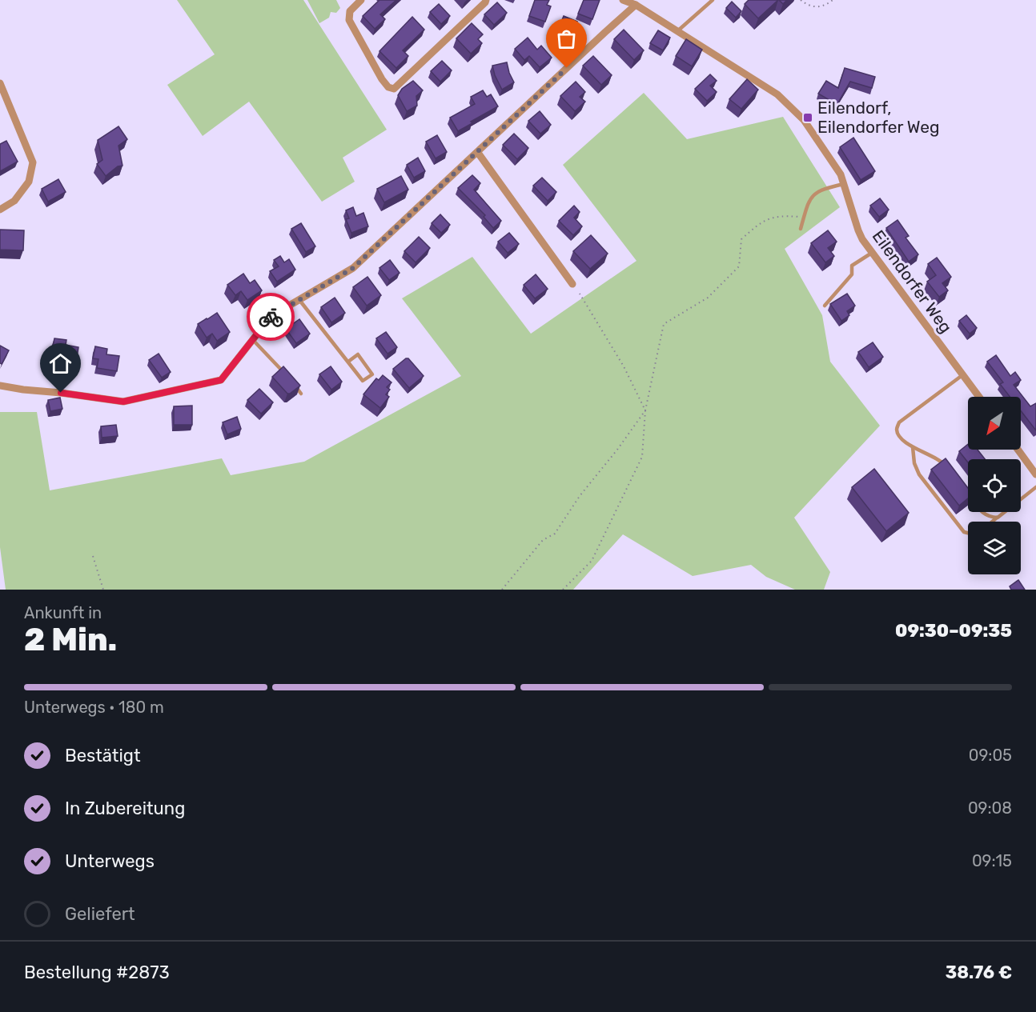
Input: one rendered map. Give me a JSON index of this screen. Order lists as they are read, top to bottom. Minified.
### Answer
{"streets":{"street":["Eilendorfer Weg"]},"places":{"transit":["Eilendorf, Eilendorfer Weg"]},"north":"bottom left","page":{"heading":["2 Min.","Ankunft in","09:30–09:35"],"panel":["Bestellung #2873","38.76 €"],"bar":"Unterwegs · 180 m","list":[["Bestätigt","09:05"],["In Zubereitung","09:08"],["Unterwegs","09:15"],"Geliefert"]}}
